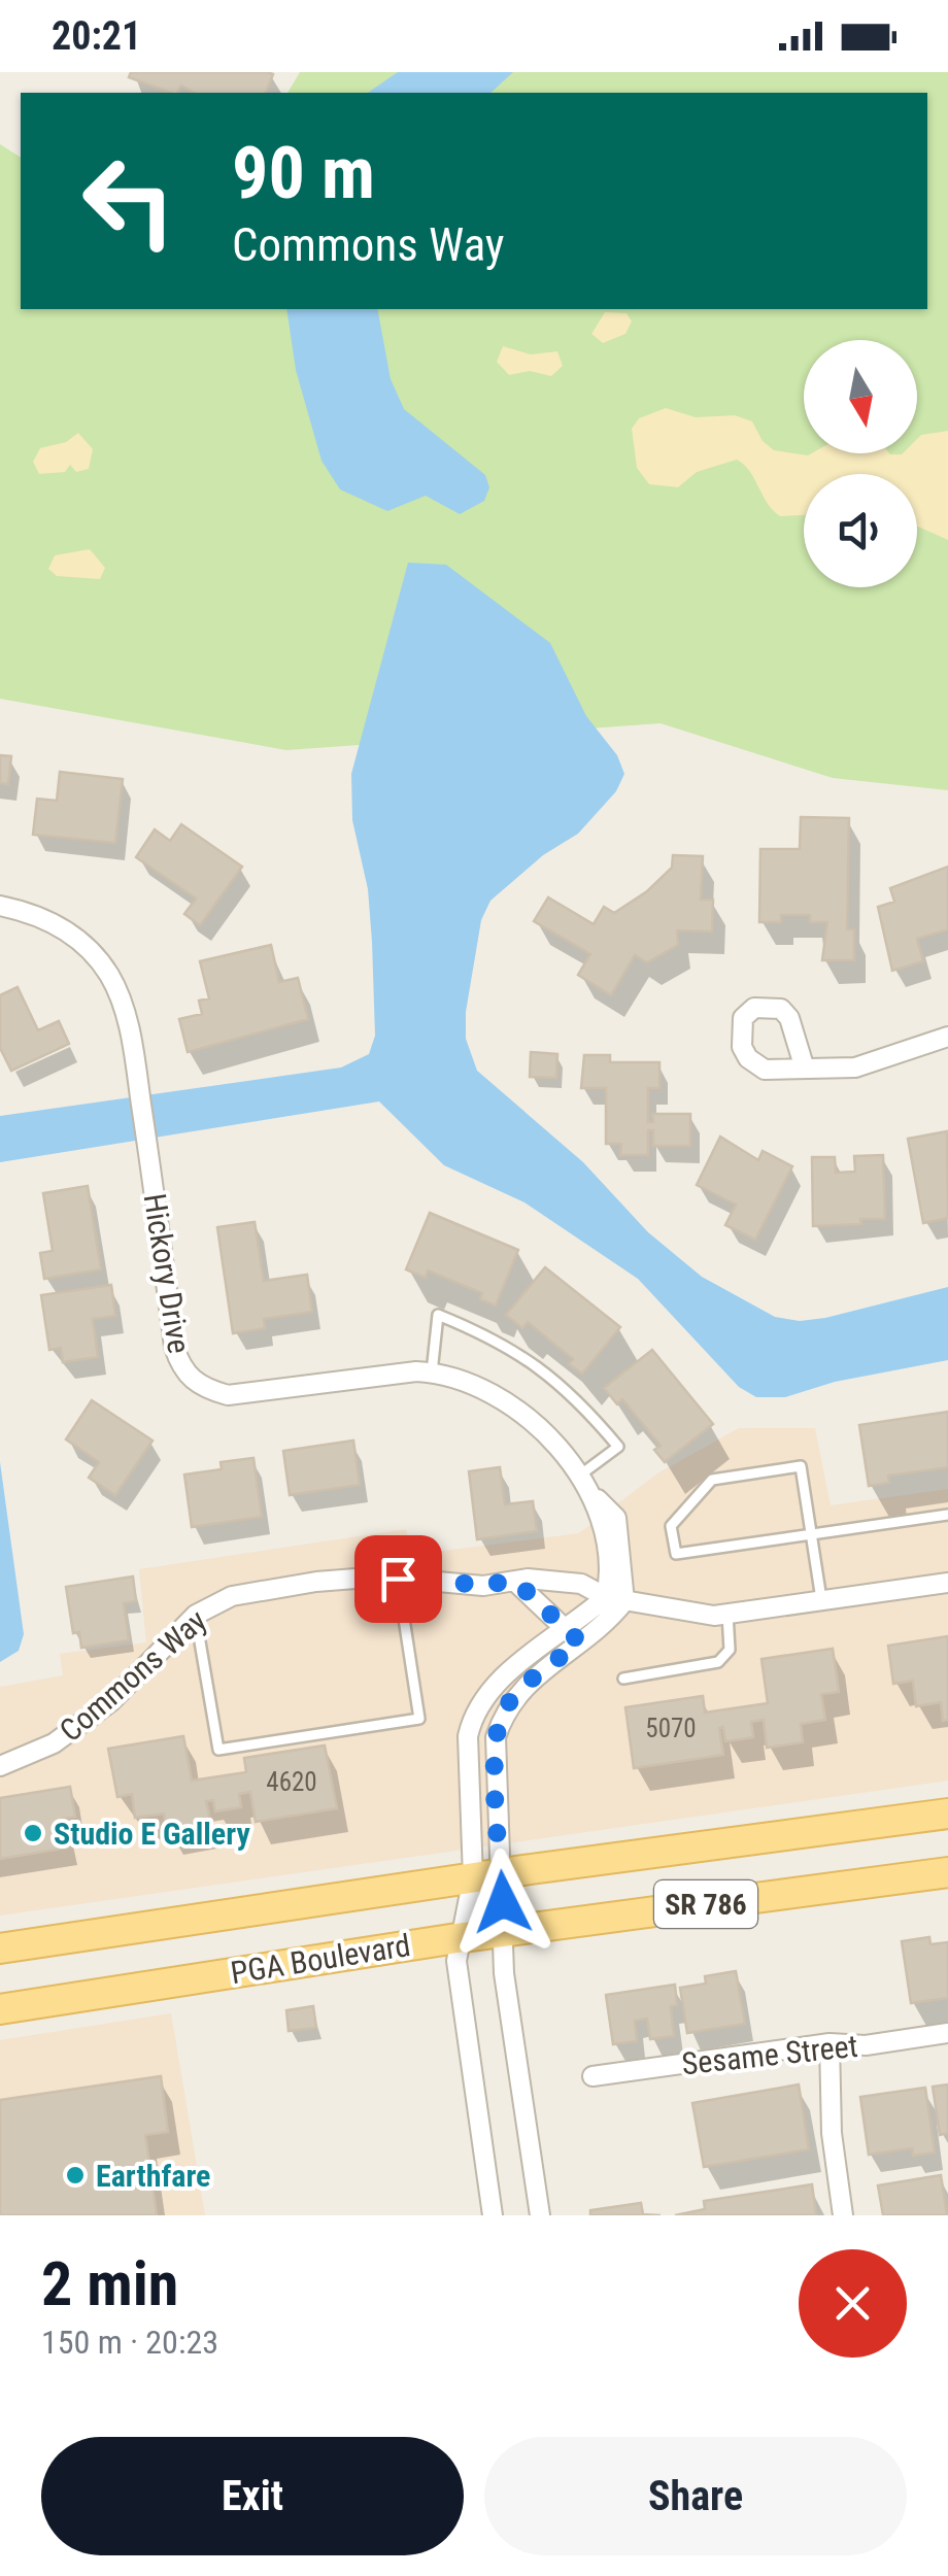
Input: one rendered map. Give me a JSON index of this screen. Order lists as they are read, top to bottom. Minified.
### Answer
{"streets":{"main road":["SR 786","PGA Boulevard"],"street":["Hickory Drive","Commons Way","Sesame Street"]},"crossings":[["Hickory Drive","Commons Way"]],"places":["Studio E Gallery","Earthfare"],"house_numbers":["5070","4620"],"north":"bottom","page":{"status":"20:21","turn":["90 m","Commons Way"],"heading":["2 min","150 m · 20:23"],"buttons":["Exit","Share"]}}
